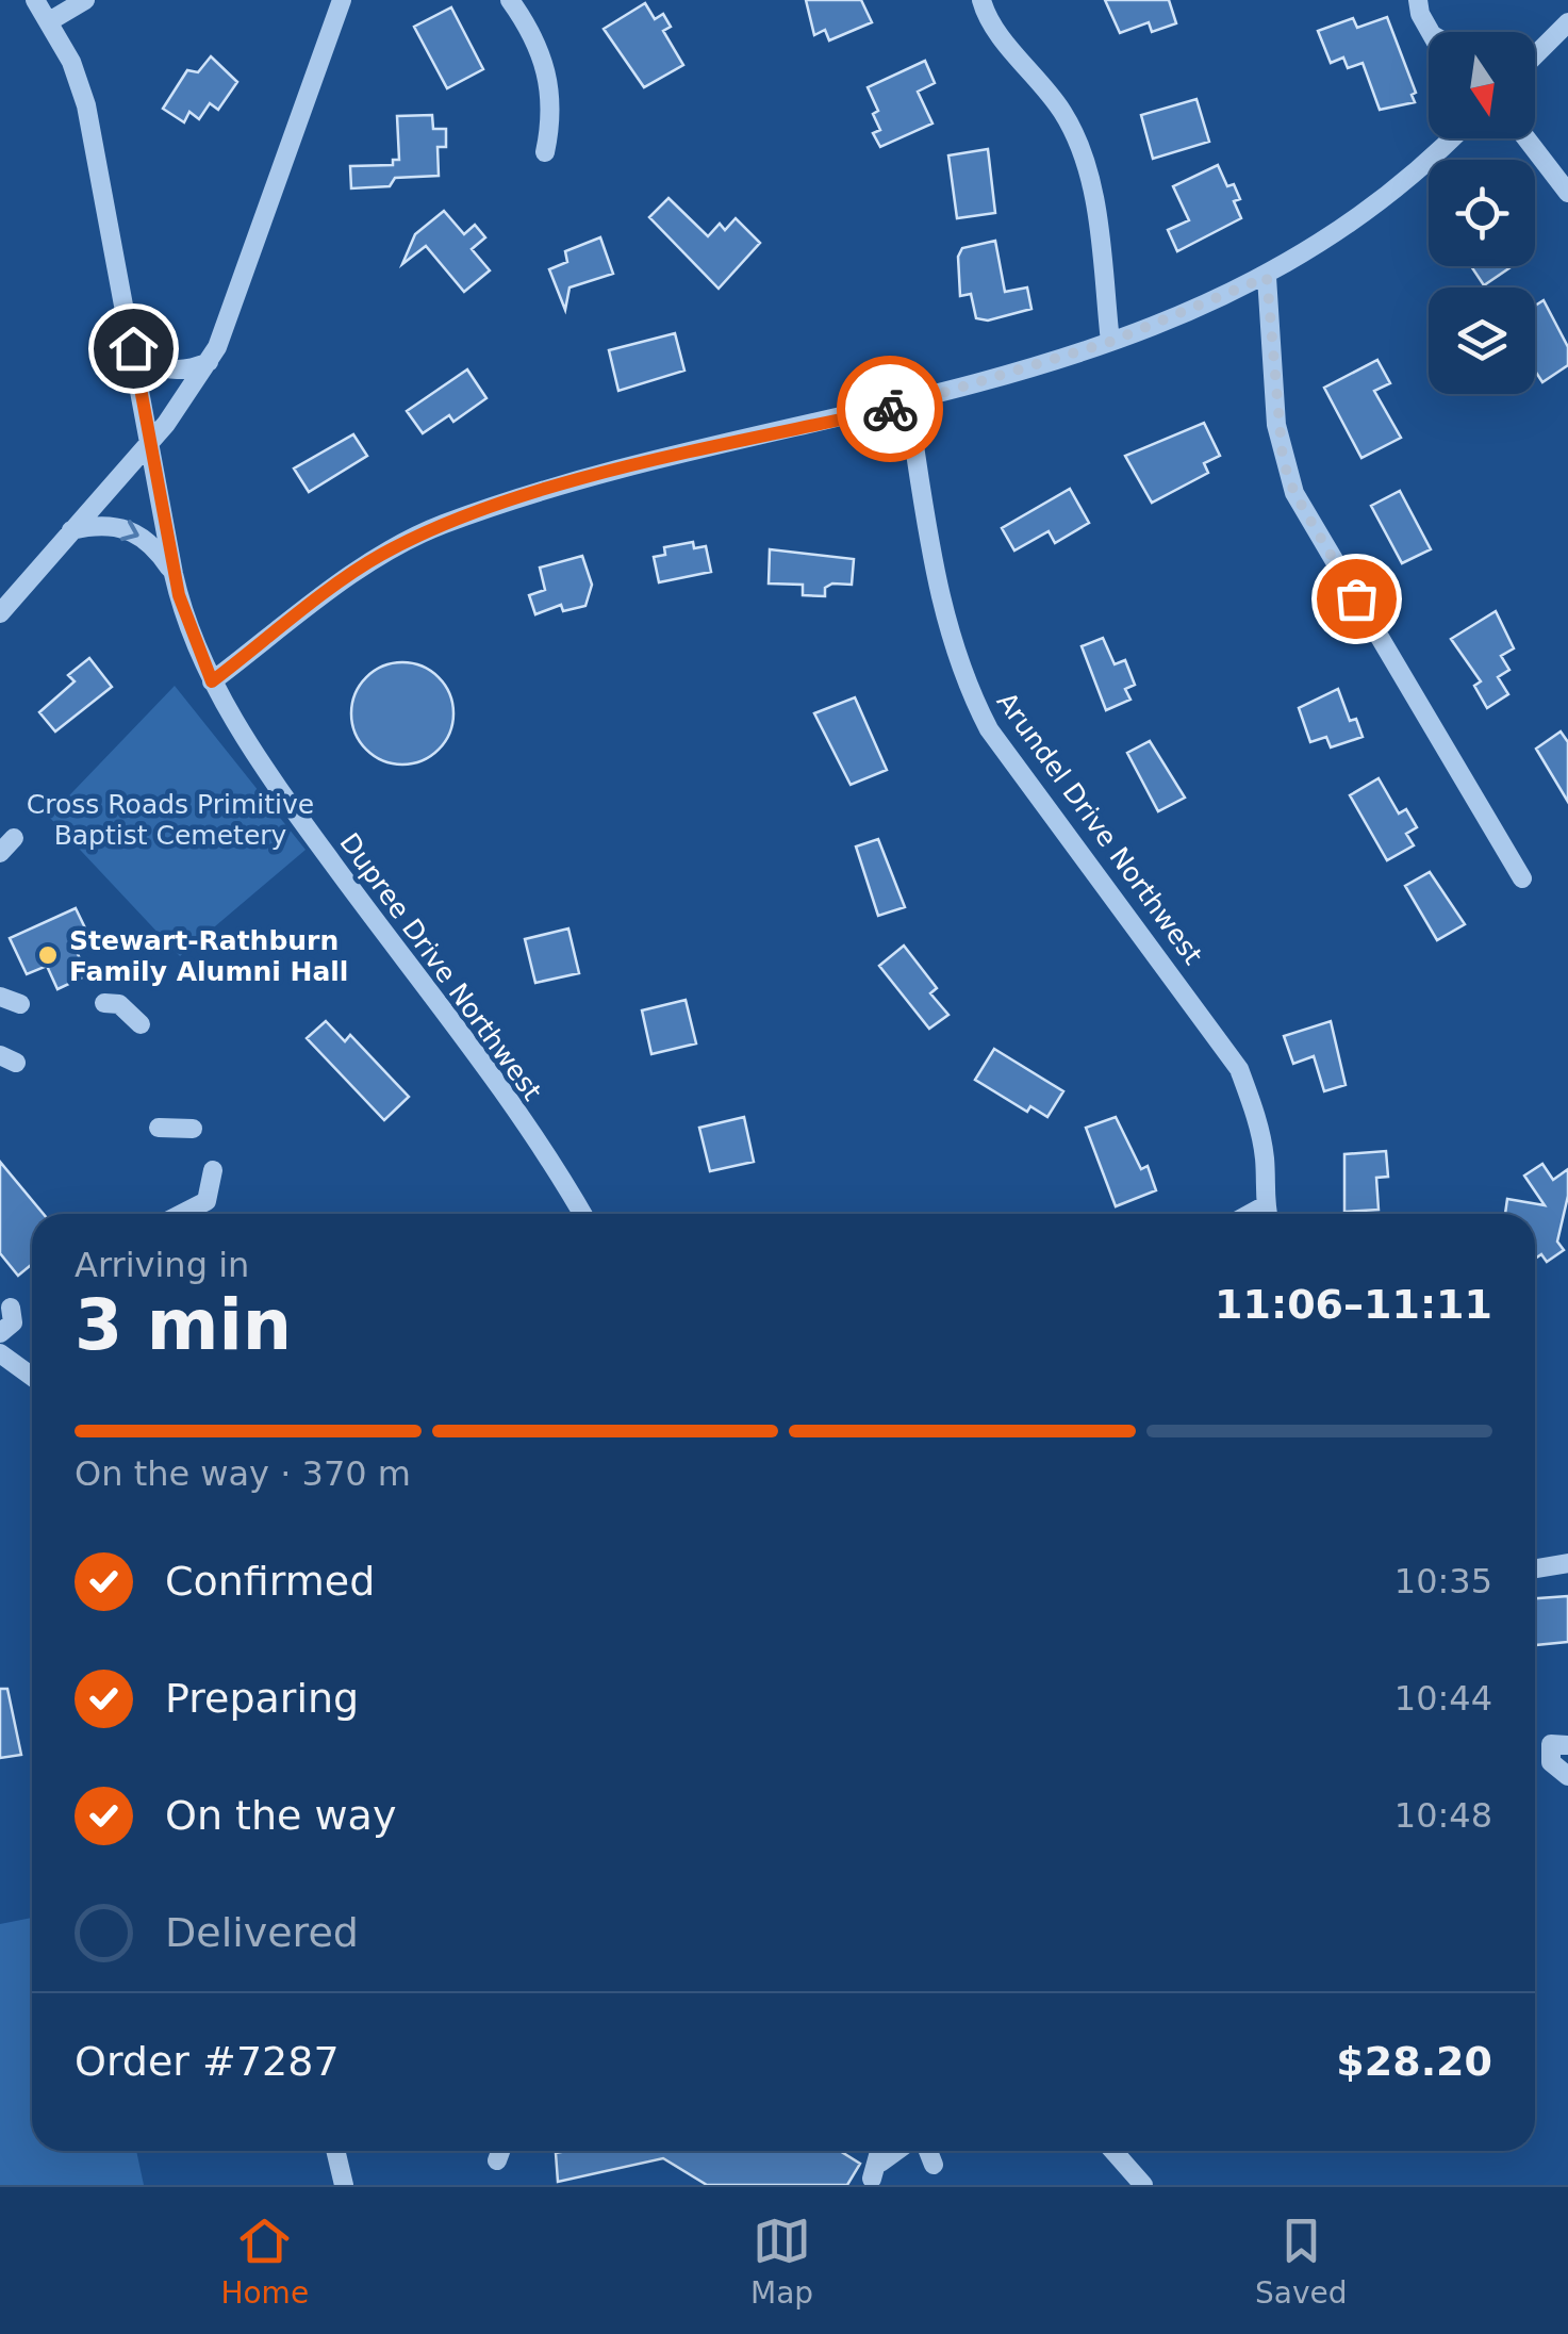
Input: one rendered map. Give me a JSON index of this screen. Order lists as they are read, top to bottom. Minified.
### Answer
{"streets":{"street":["Arundel Drive Northwest","Dupree Drive Northwest"]},"parks":["Cross Roads Primitive Baptist Cemetery"],"places":["Stewart-Rathburn Family Alumni Hall"],"north":"bottom","page":{"heading":["3 min","Arriving in","11:06–11:11"],"panel":["Order #7287","$28.20"],"bar":"On the way · 370 m","list":[["Confirmed","10:35"],["Preparing","10:44"],["On the way","10:48"],"Delivered"],"tabs":["Home","Map","Saved"]}}
